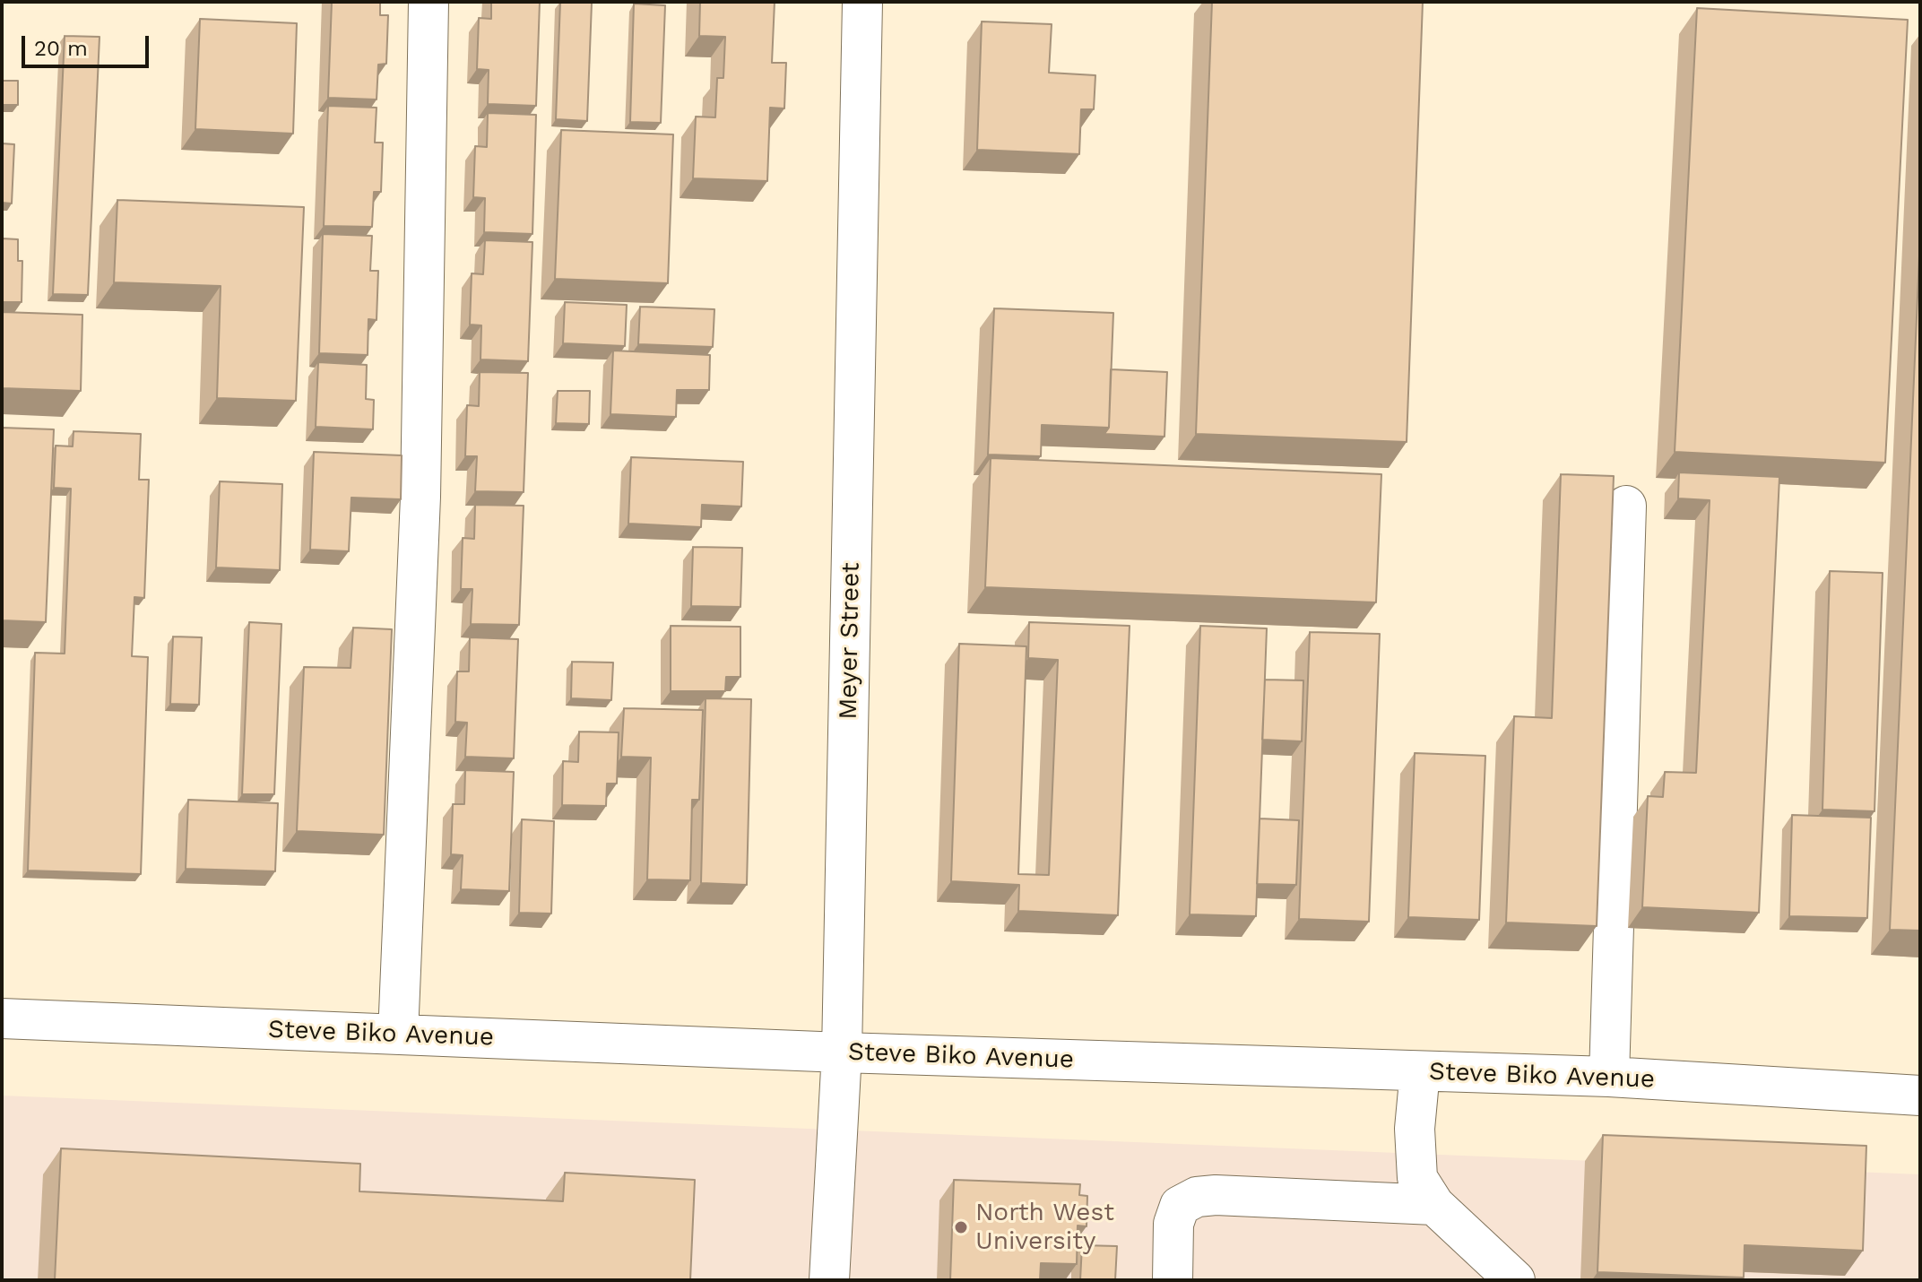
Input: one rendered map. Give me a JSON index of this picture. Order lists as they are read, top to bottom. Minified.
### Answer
{"streets":{"street":["Meyer Street","Steve Biko Avenue"]},"crossings":[["Meyer Street","Steve Biko Avenue"]],"places":["North West University"],"scale_bar":"20 m"}
